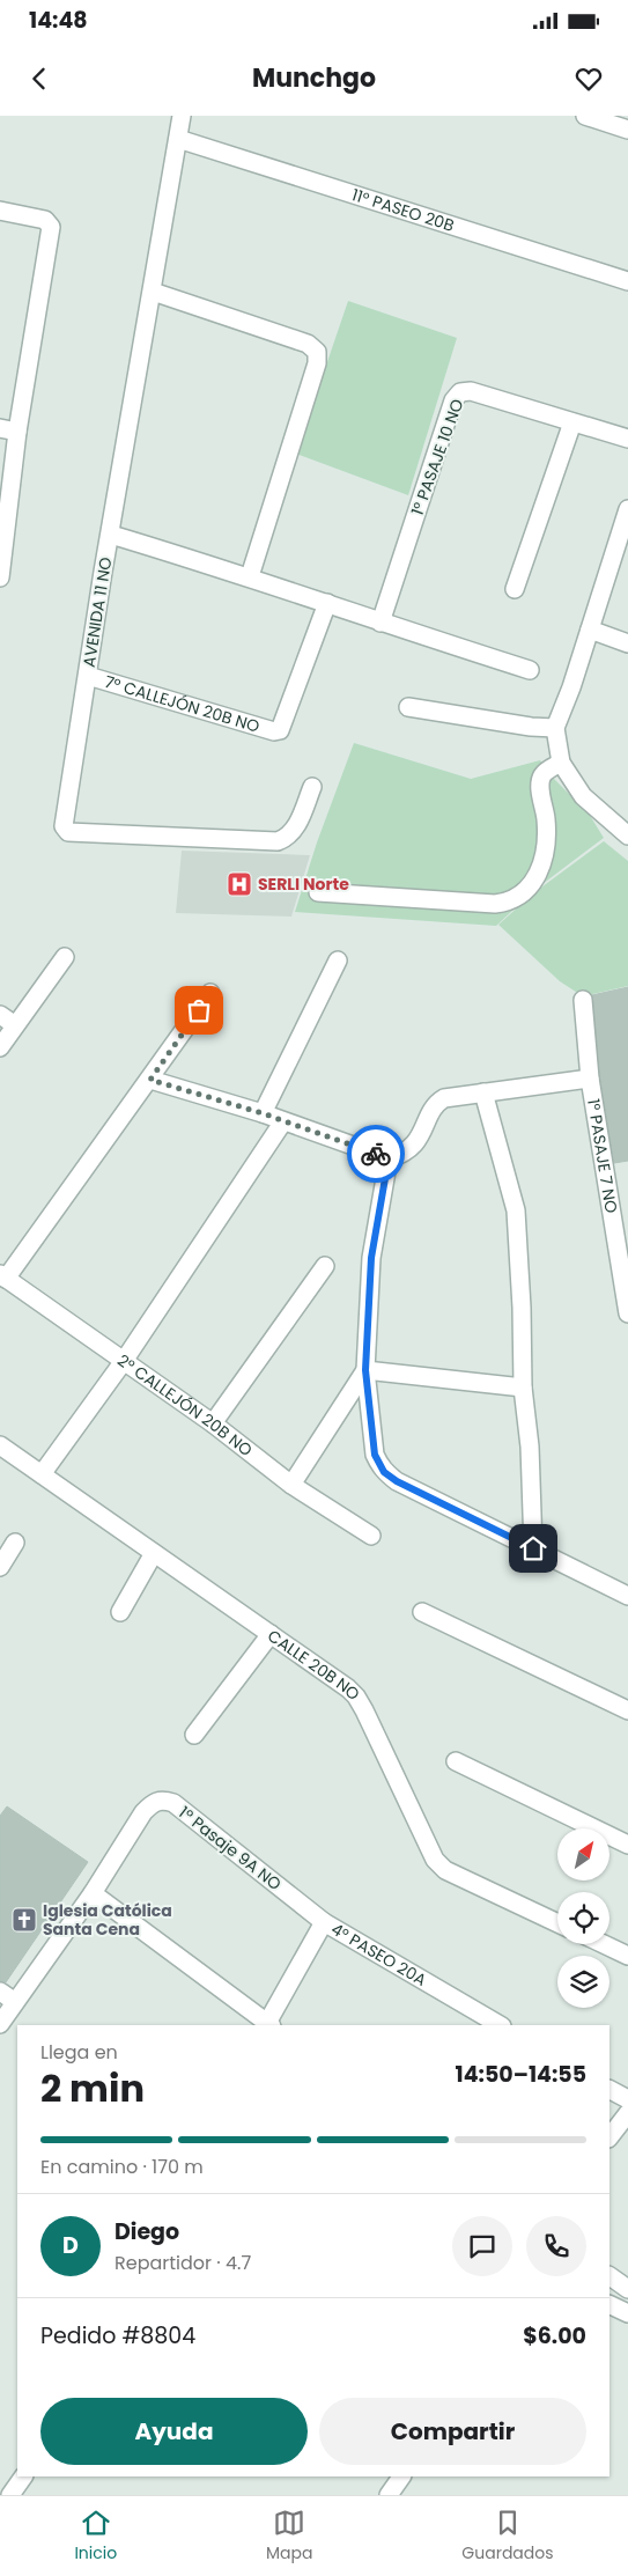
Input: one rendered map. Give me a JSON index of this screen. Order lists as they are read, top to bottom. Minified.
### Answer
{"streets":{"street":["11° PASEO 20B","1° PASAJE 10 NO","AVENIDA 11 NO","7° CALLEJÓN 20B NO","1° PASAJE 7 NO","2° CALLEJÓN 20B NO","CALLE 20B NO","1º Pasaje 9A NO","4° PASEO 20A"]},"crossings":[["11° PASEO 20B","AVENIDA 11 NO"],["AVENIDA 11 NO","7° CALLEJÓN 20B NO"],["1º Pasaje 9A NO","4° PASEO 20A"]],"places":{"hospital":["SERLI Norte"],"church":["Iglesia Católica Santa Cena"]},"north":"top right","page":{"status":"14:48","header":"Munchgo","heading":["2 min","Llega en","14:50–14:55"],"panel":["Diego","Repartidor · 4.7","Pedido #8804","$6.00"],"bar":"En camino · 170 m","round":"D","buttons":["Ayuda","Compartir"],"tabs":["Inicio","Mapa","Guardados"]}}
